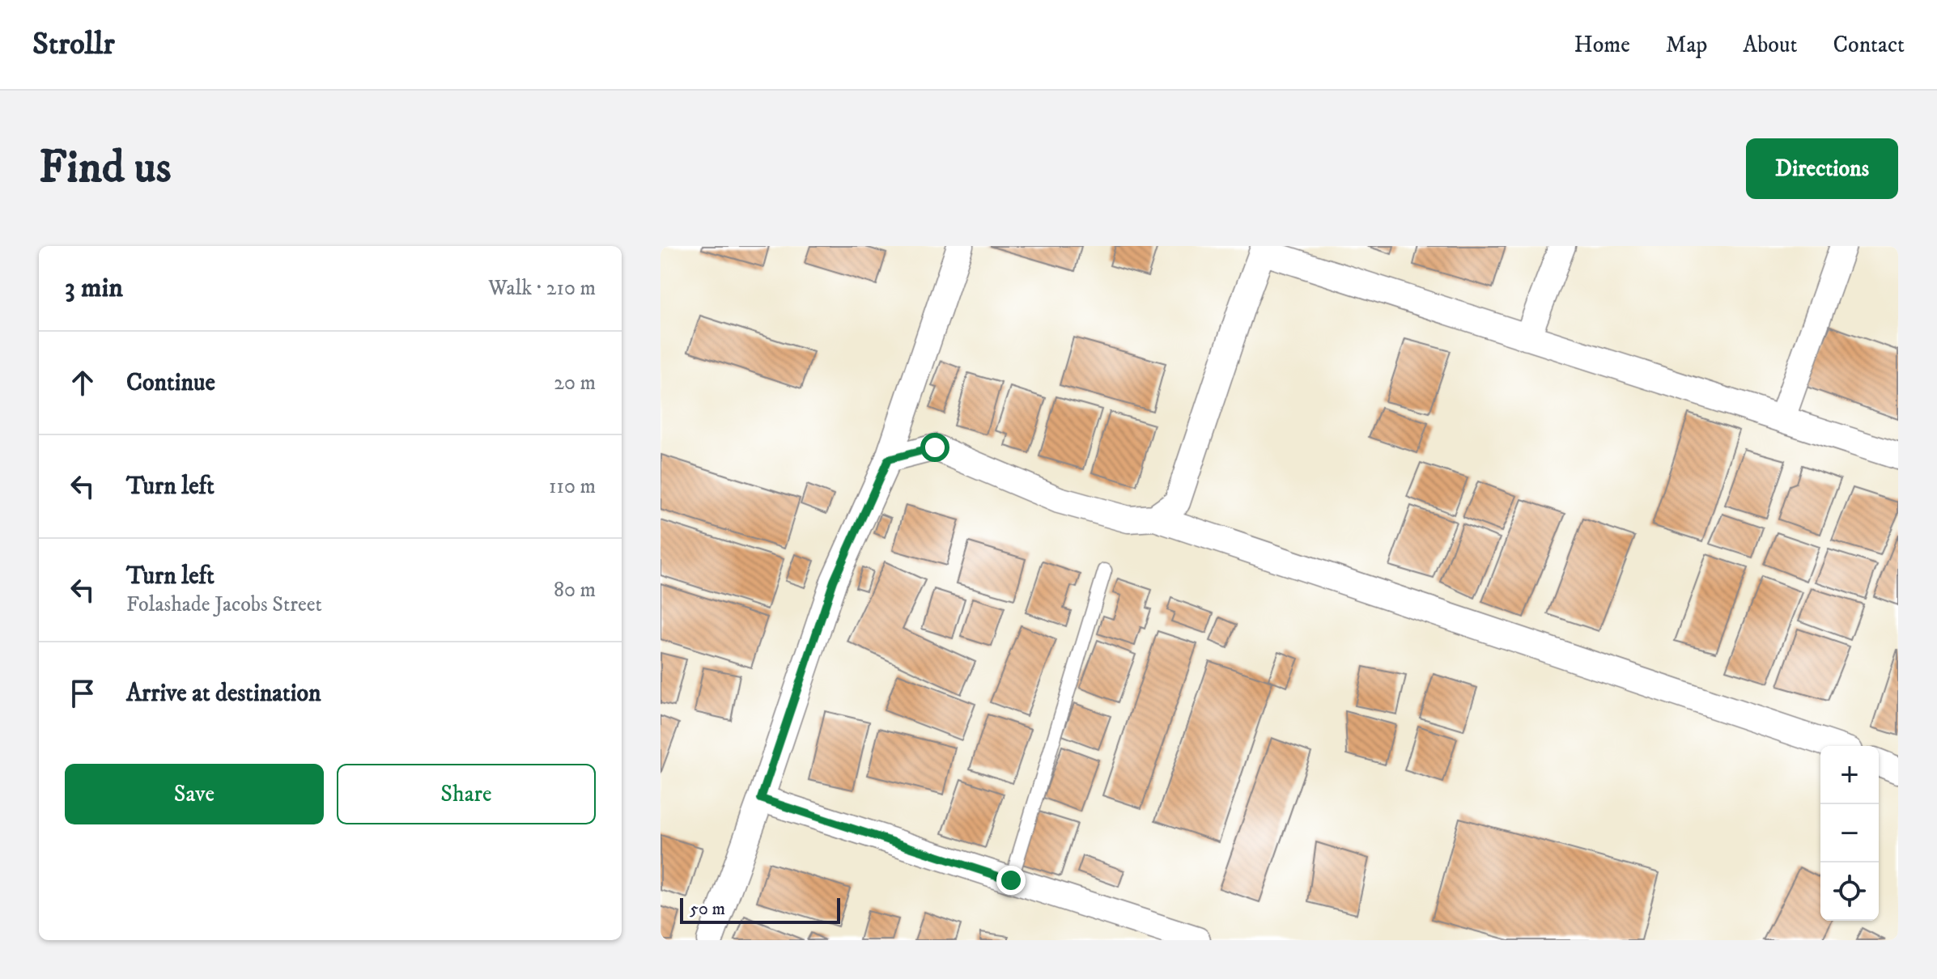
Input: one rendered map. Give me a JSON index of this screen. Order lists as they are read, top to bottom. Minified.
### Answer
{"scale_bar":"50 m","page":{"header":"Strollr","nav":["Home","Map","About","Contact"],"buttons":["Directions",["Save","Share"]],"title":"Find us","heading":["3 min","Walk · 210 m"],"list":[["Continue","20 m"],["Turn left","110 m"],["Turn left","Folashade Jacobs Street","80 m"],"Arrive at destination"],"map_buttons":["+","−"],"scale":"50 m"}}
